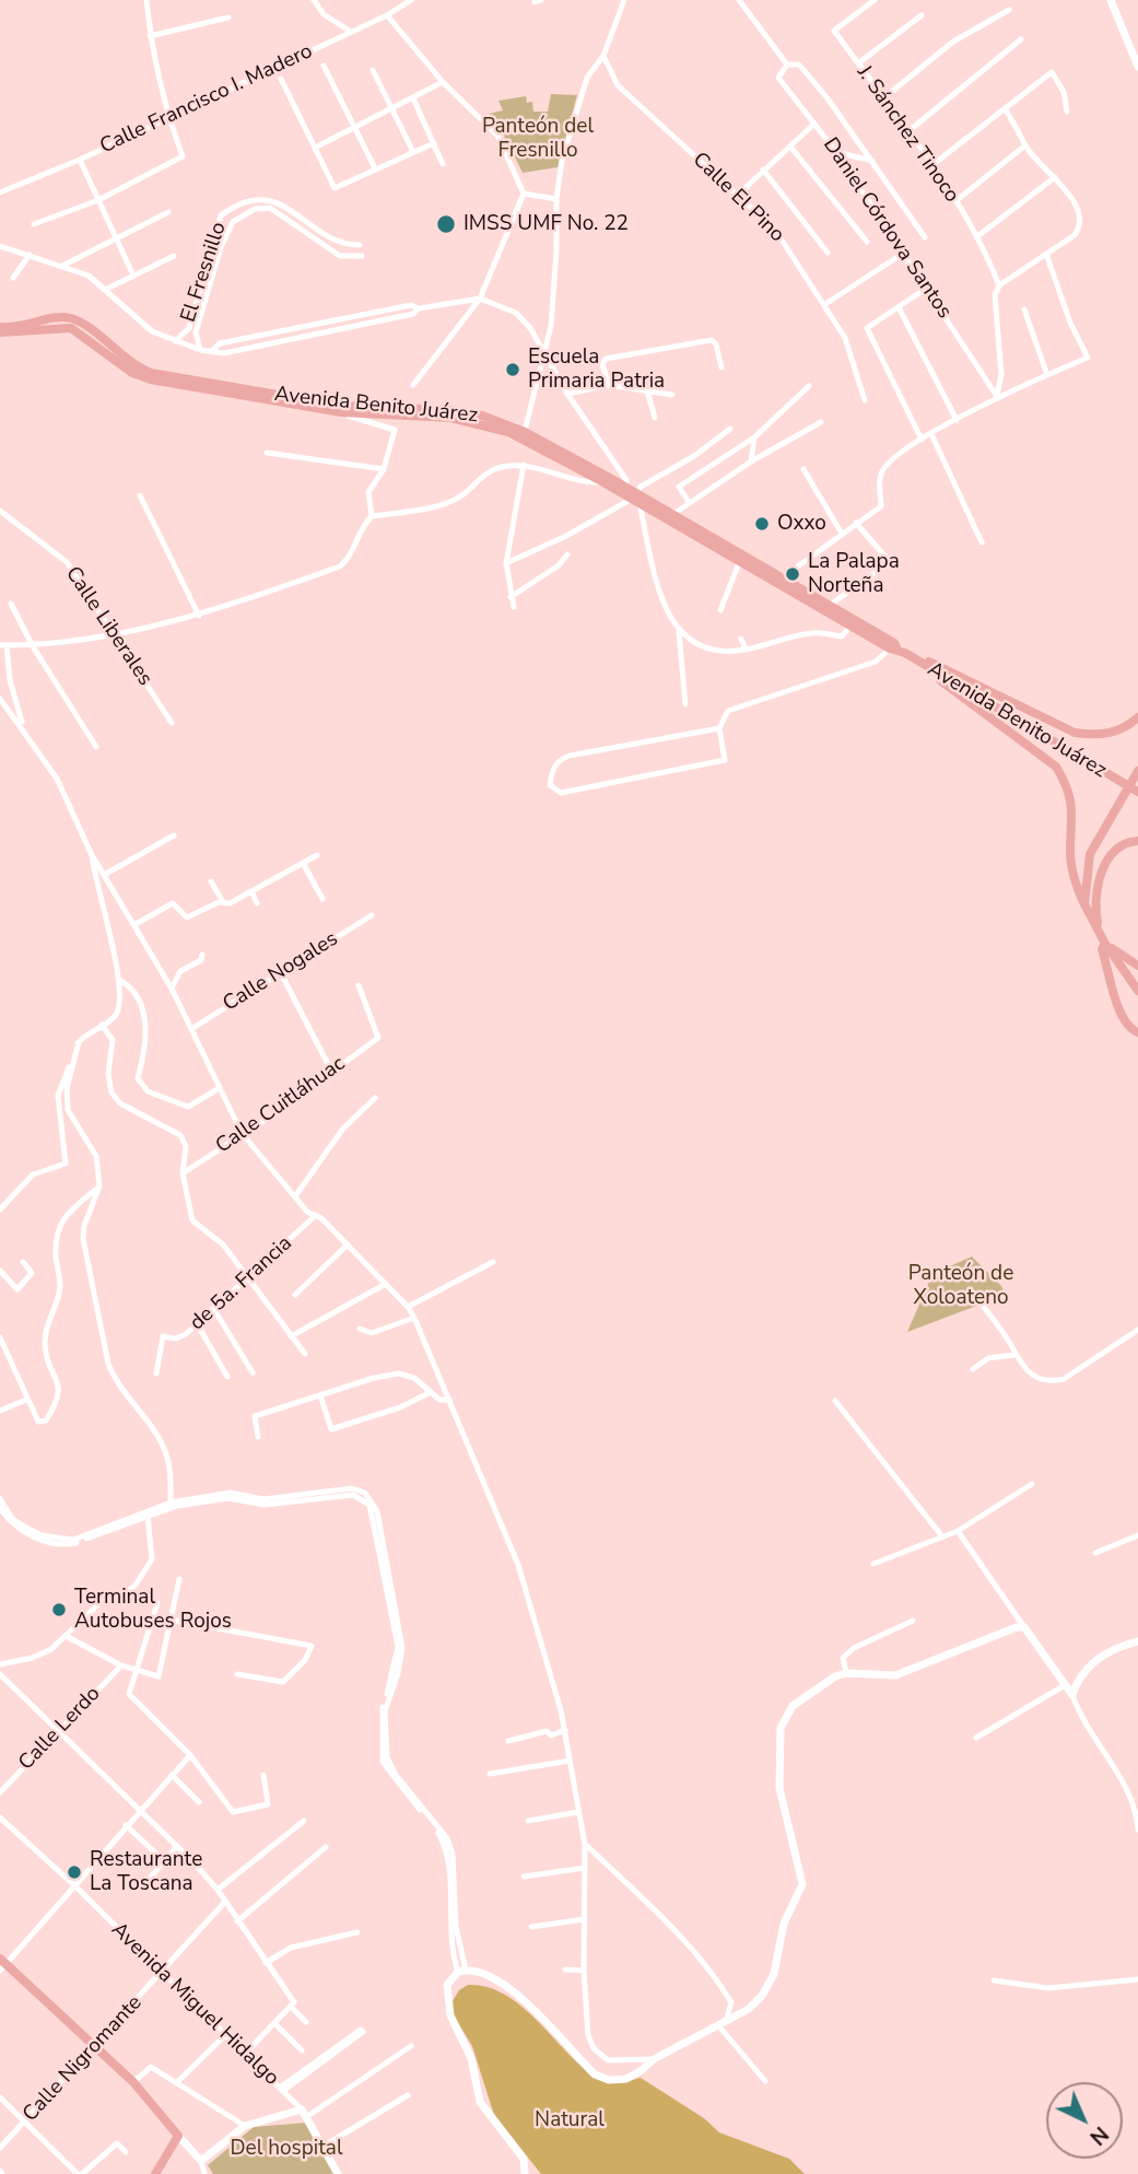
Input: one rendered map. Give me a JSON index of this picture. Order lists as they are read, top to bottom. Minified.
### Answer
{"streets":{"main road":["Avenida Benito Juárez","Avenida Miguel Hidalgo"],"street":["Calle Francisco I. Madero","J. Sánchez Tinoco","Calle El Pino","Daniel Córdova Santos","El Fresnillo","Calle Liberales","Calle Nogales","Calle Cuitláhuac","de 5a. Francia","Calle Lerdo","Calle Nigromante"]},"crossings":[["Avenida Miguel Hidalgo","Calle Nigromante"]],"parks":["Panteón del Fresnillo","Panteón de Xoloateno","Natural","Del hospital"],"places":["IMSS UMF No. 22","Escuela Primaria Patria","Oxxo","La Palapa Norteña","Terminal Autobuses Rojos","Restaurante La Toscana"],"north":"bottom right"}
